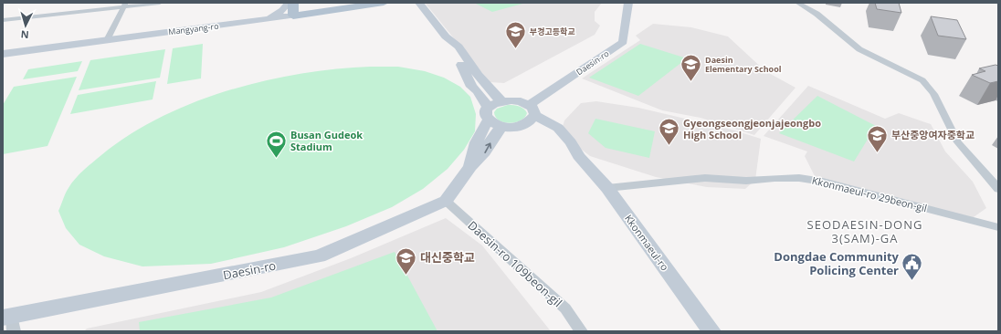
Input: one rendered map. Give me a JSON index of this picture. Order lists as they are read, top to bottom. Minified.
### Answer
{"streets":{"main road":["Mangyang-ro","Daesin-ro","Kkonmaeul-ro"],"street":["Kkonmaeul-ro 29beon-gil","Daesin-ro 109beon-gil"]},"crossings":[["Daesin-ro","Kkonmaeul-ro"],["Daesin-ro","Daesin-ro 109beon-gil"],["Kkonmaeul-ro 29beon-gil","Kkonmaeul-ro"]],"districts":["SEODAESIN-DONG 3(SAM)-GA"],"places":{"school or university":["부경고등학교","Daesin Elementary School","Gyeongseongjeonjajeongbo High School","부산중앙여자중학교","대신중학교"],"sports":["Busan Gudeok Stadium"],"public building":["Dongdae Community Policing Center"]},"north":"bottom"}
